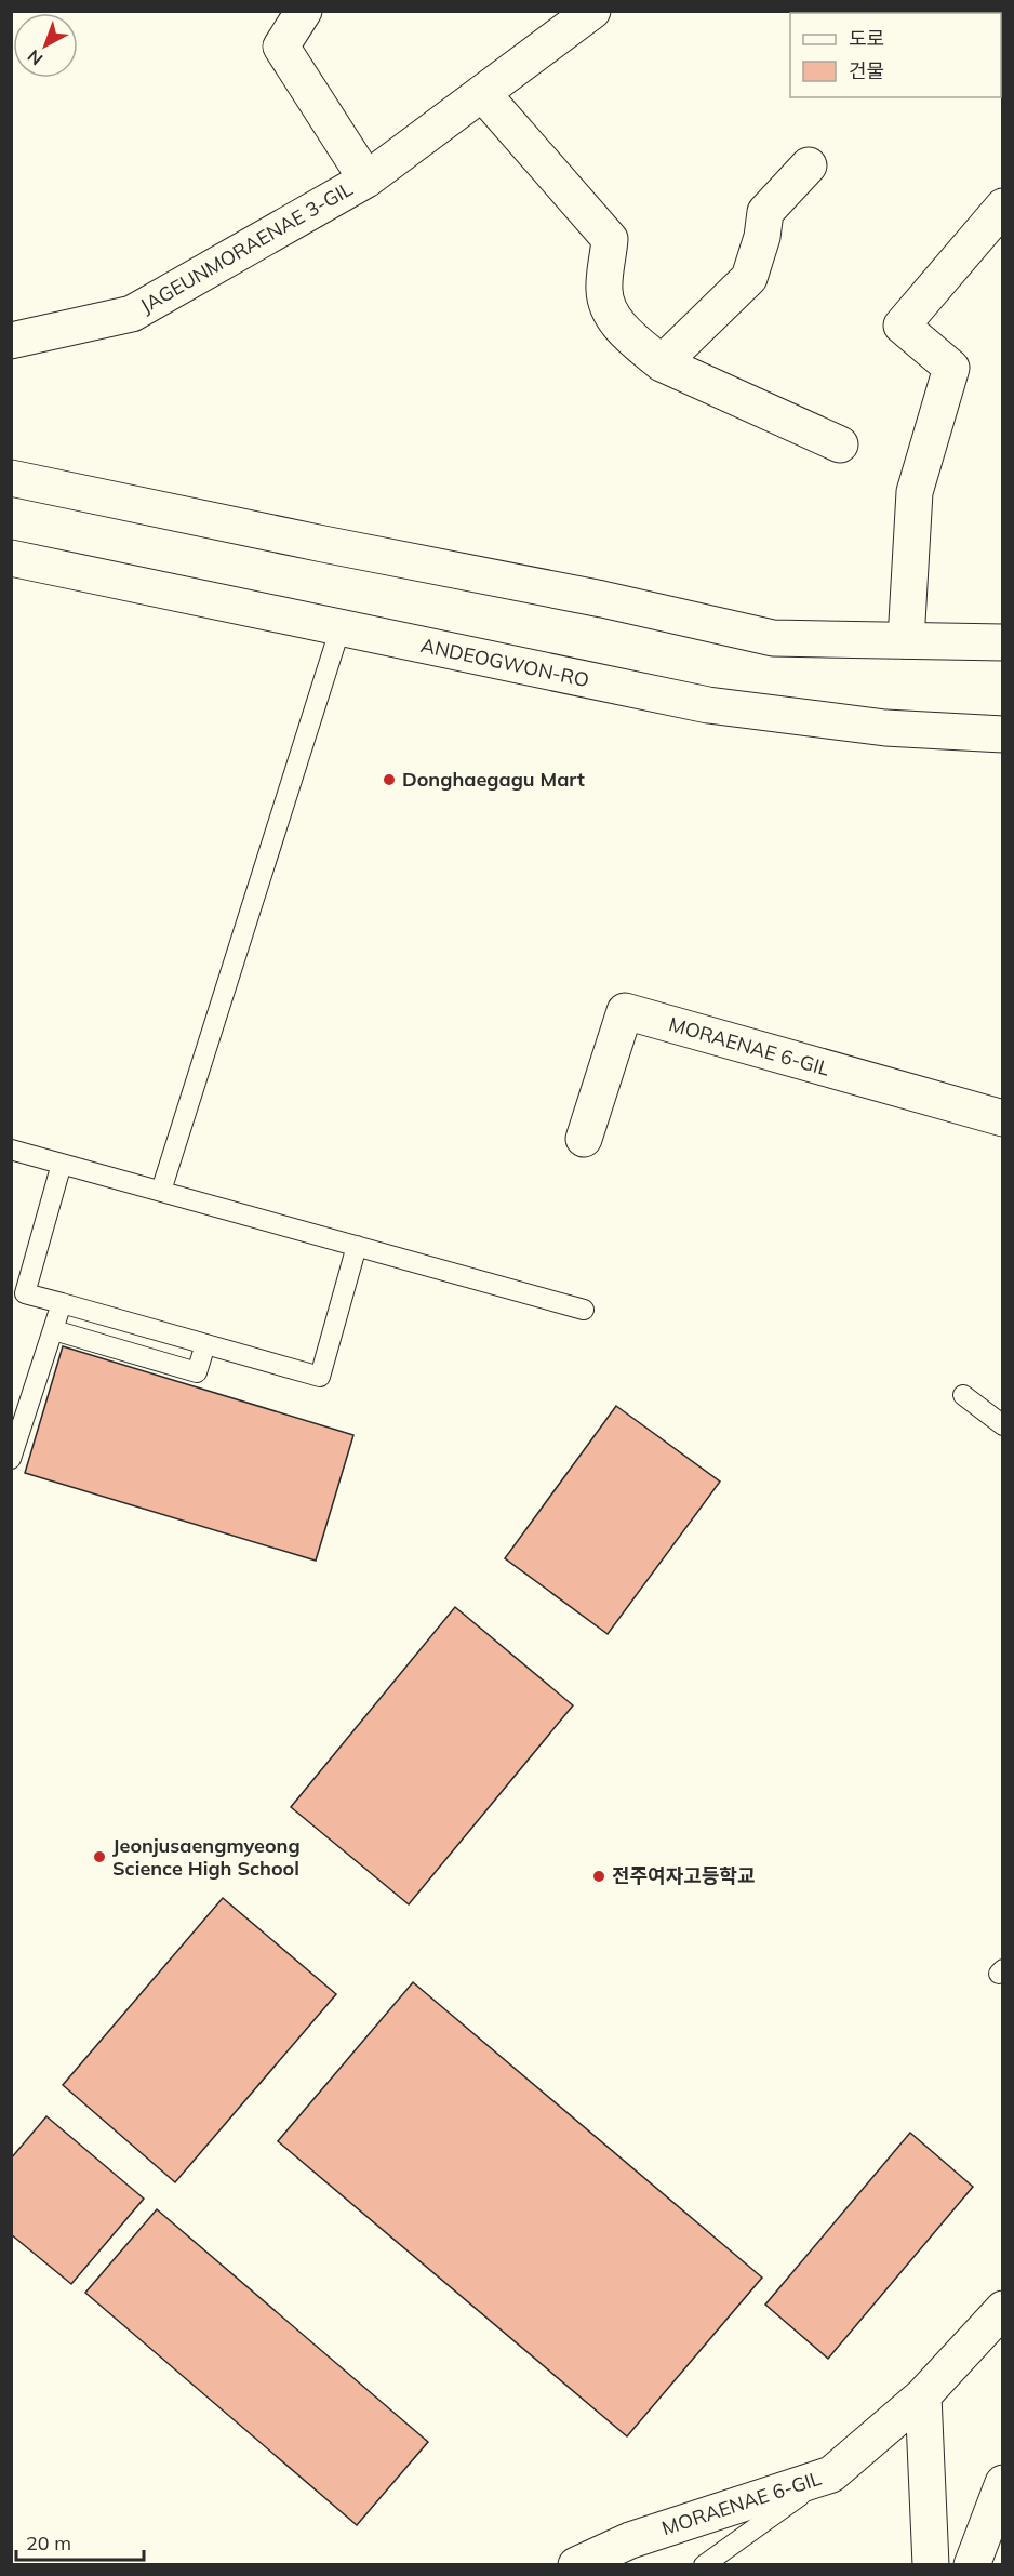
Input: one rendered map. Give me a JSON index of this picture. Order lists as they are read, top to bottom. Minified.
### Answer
{"streets":{"street":["JAGEUNMORAENAE 3-GIL","ANDEOGWON-RO","MORAENAE 6-GIL"]},"places":["Donghaegagu Mart","Jeonjusaengmyeong Science High School","전주여자고등학교"],"legend":["도로","건물"],"scale_bar":"20 m","north":"bottom left"}
